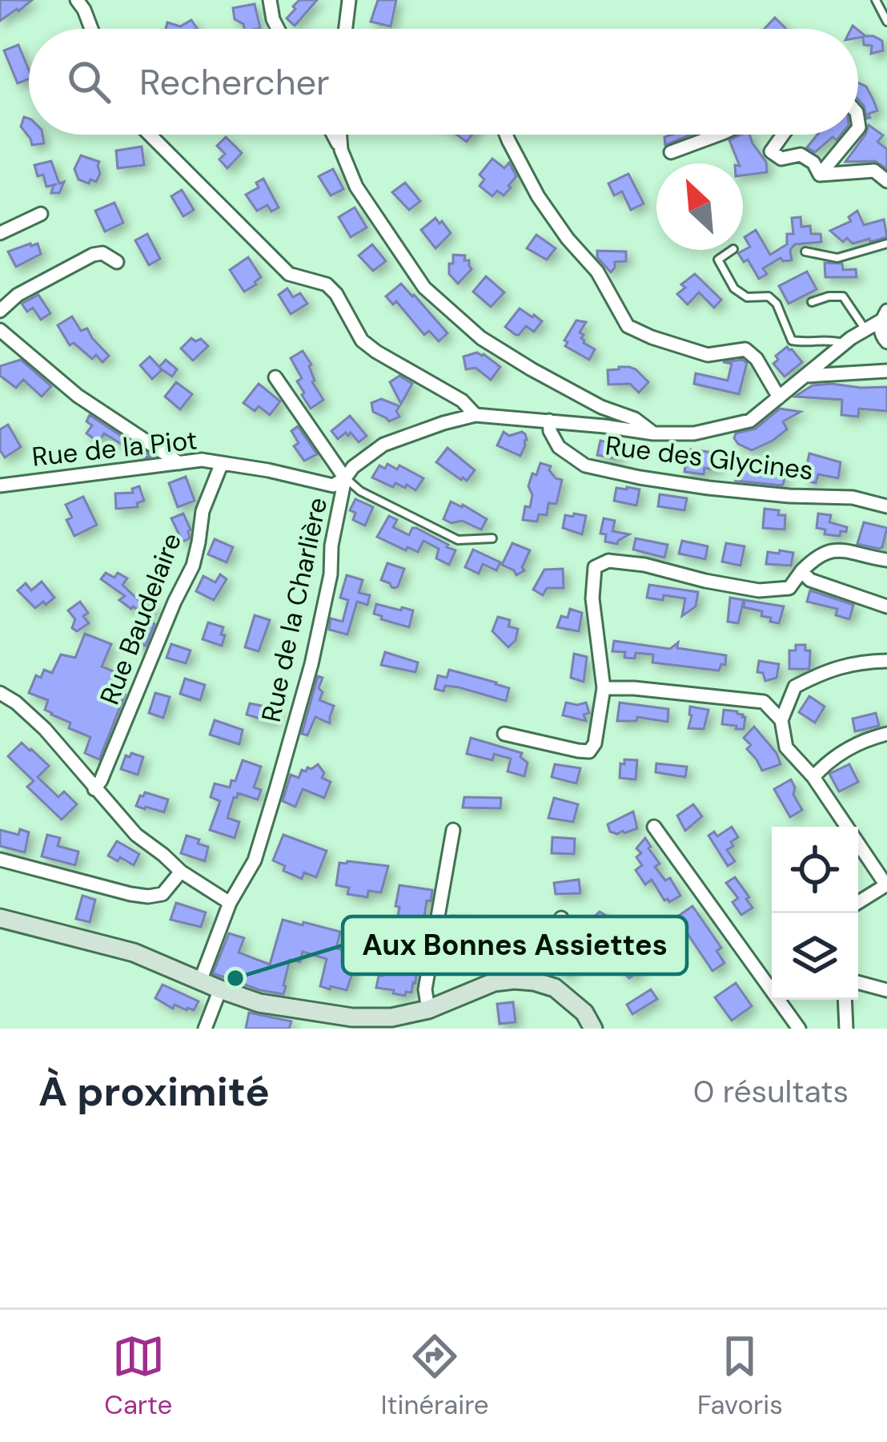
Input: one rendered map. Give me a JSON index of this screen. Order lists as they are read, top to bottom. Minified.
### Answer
{"streets":{"street":["Rue de la Piot","Rue des Glycines","Rue de la Charlière","Rue Baudelaire"]},"crossings":[["Rue de la Piot","Rue de la Charlière"],["Rue de la Piot","Rue Baudelaire"],["Rue des Glycines","Rue de la Charlière"]],"places":["Aux Bonnes Assiettes"],"north":"top left","page":{"search":"Rechercher","heading":["À proximité","0 résultats"],"nav":["Carte","Itinéraire","Favoris"]}}
